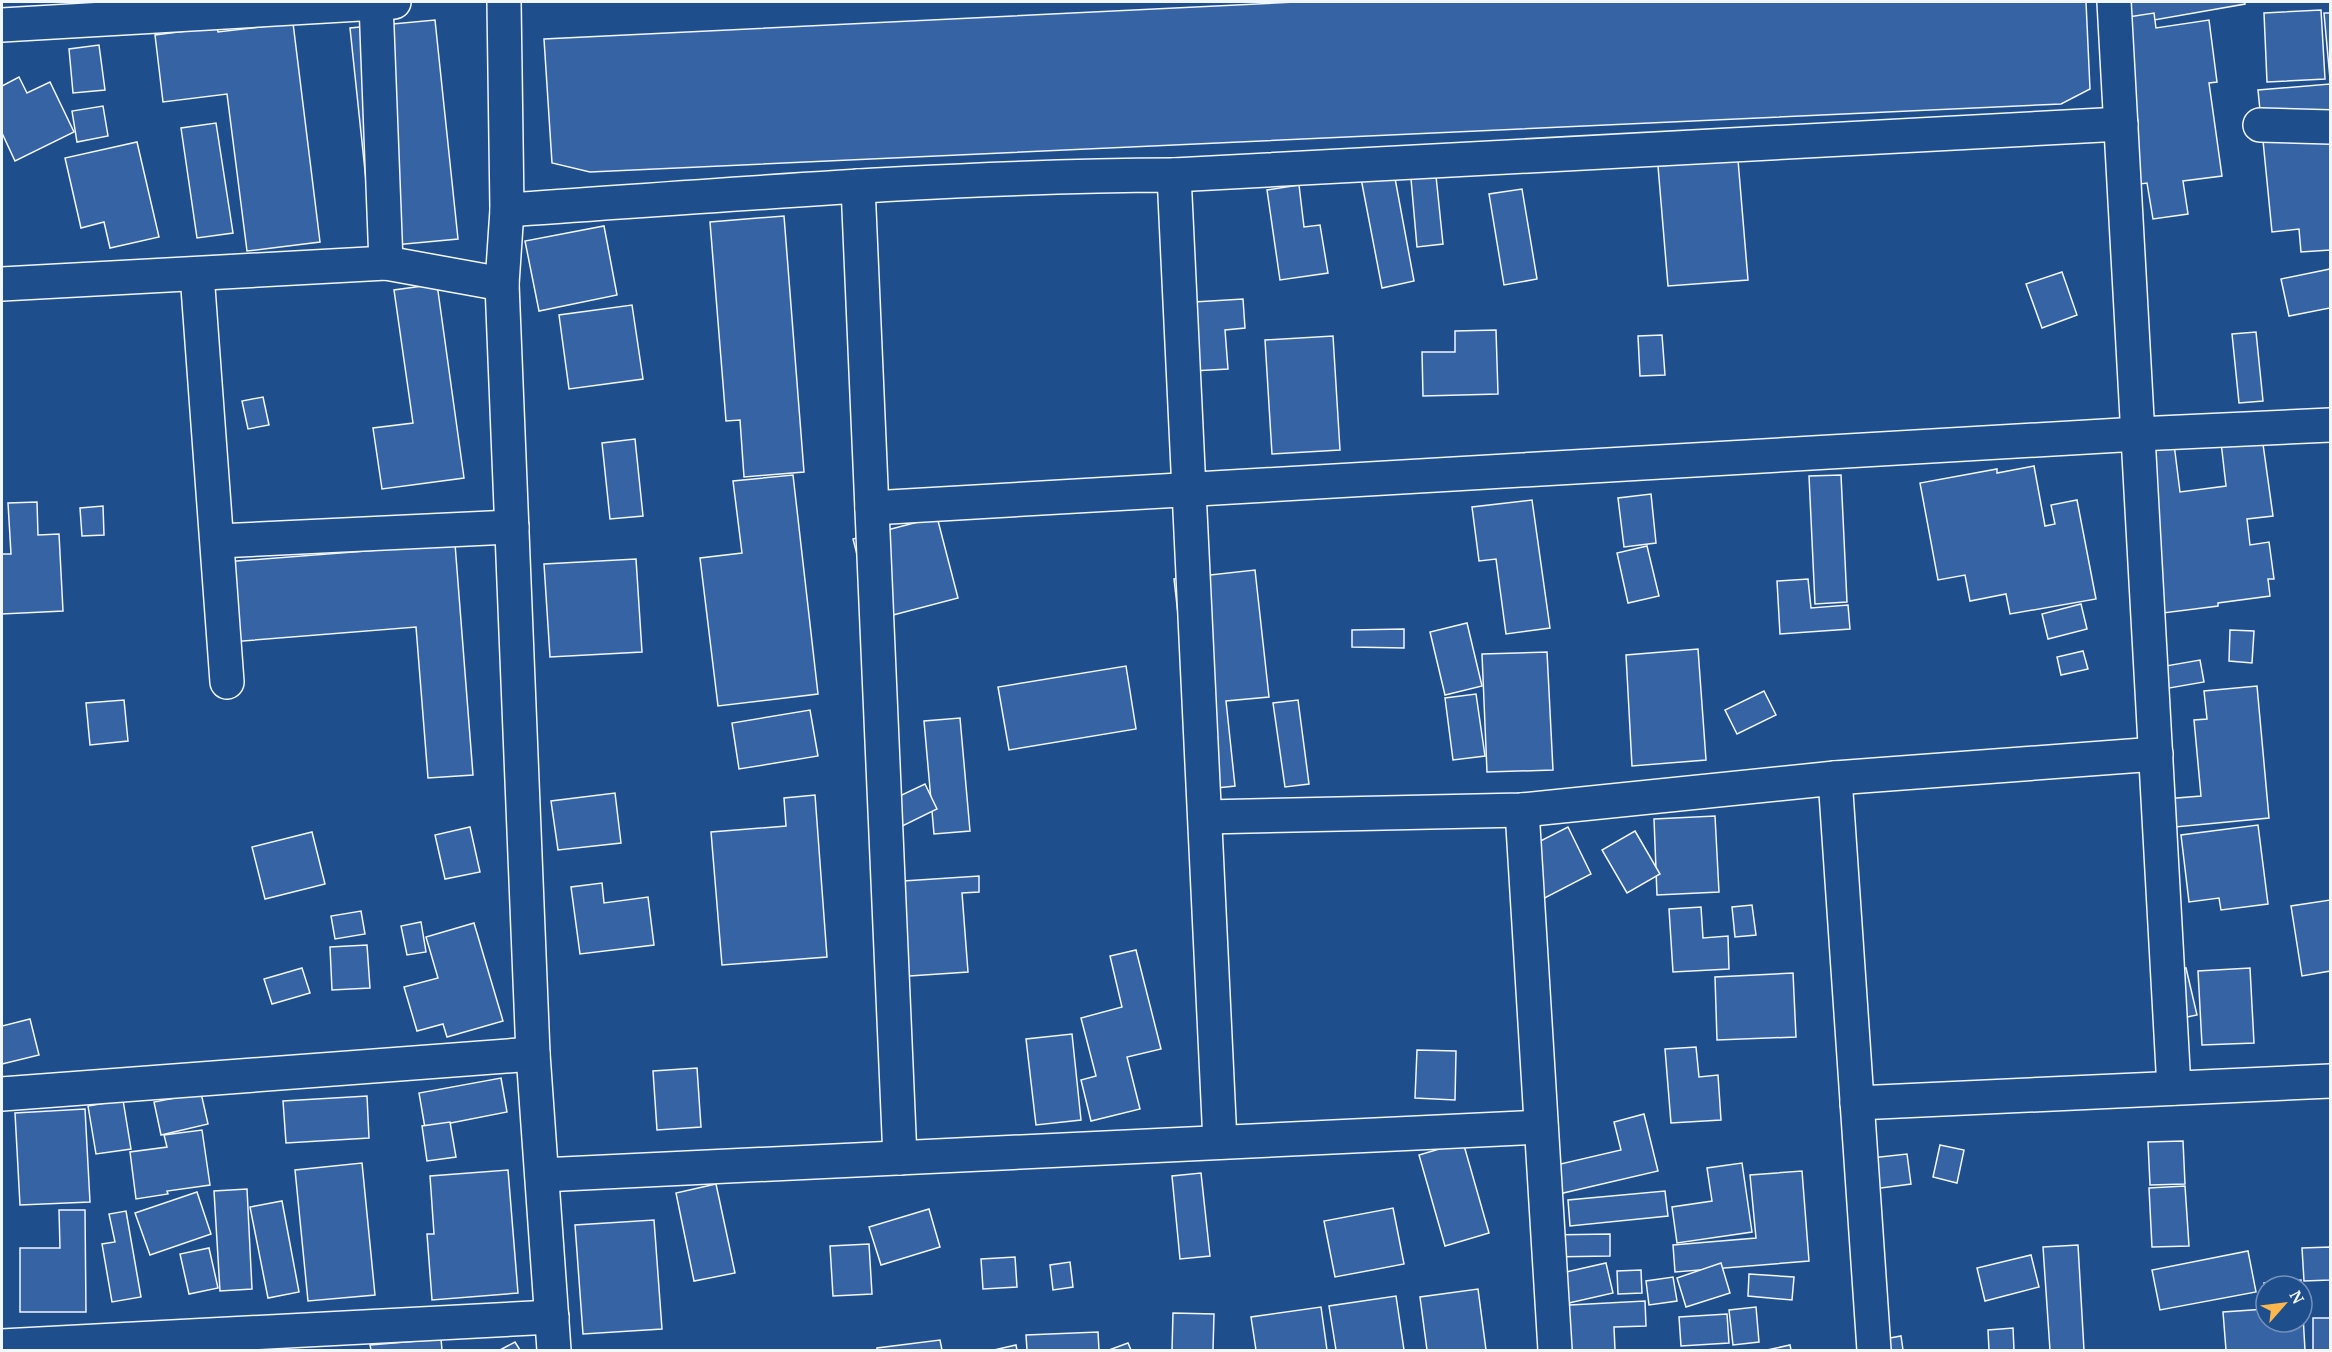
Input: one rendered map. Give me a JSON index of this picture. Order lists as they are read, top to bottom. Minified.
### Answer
{"north":"top right"}
